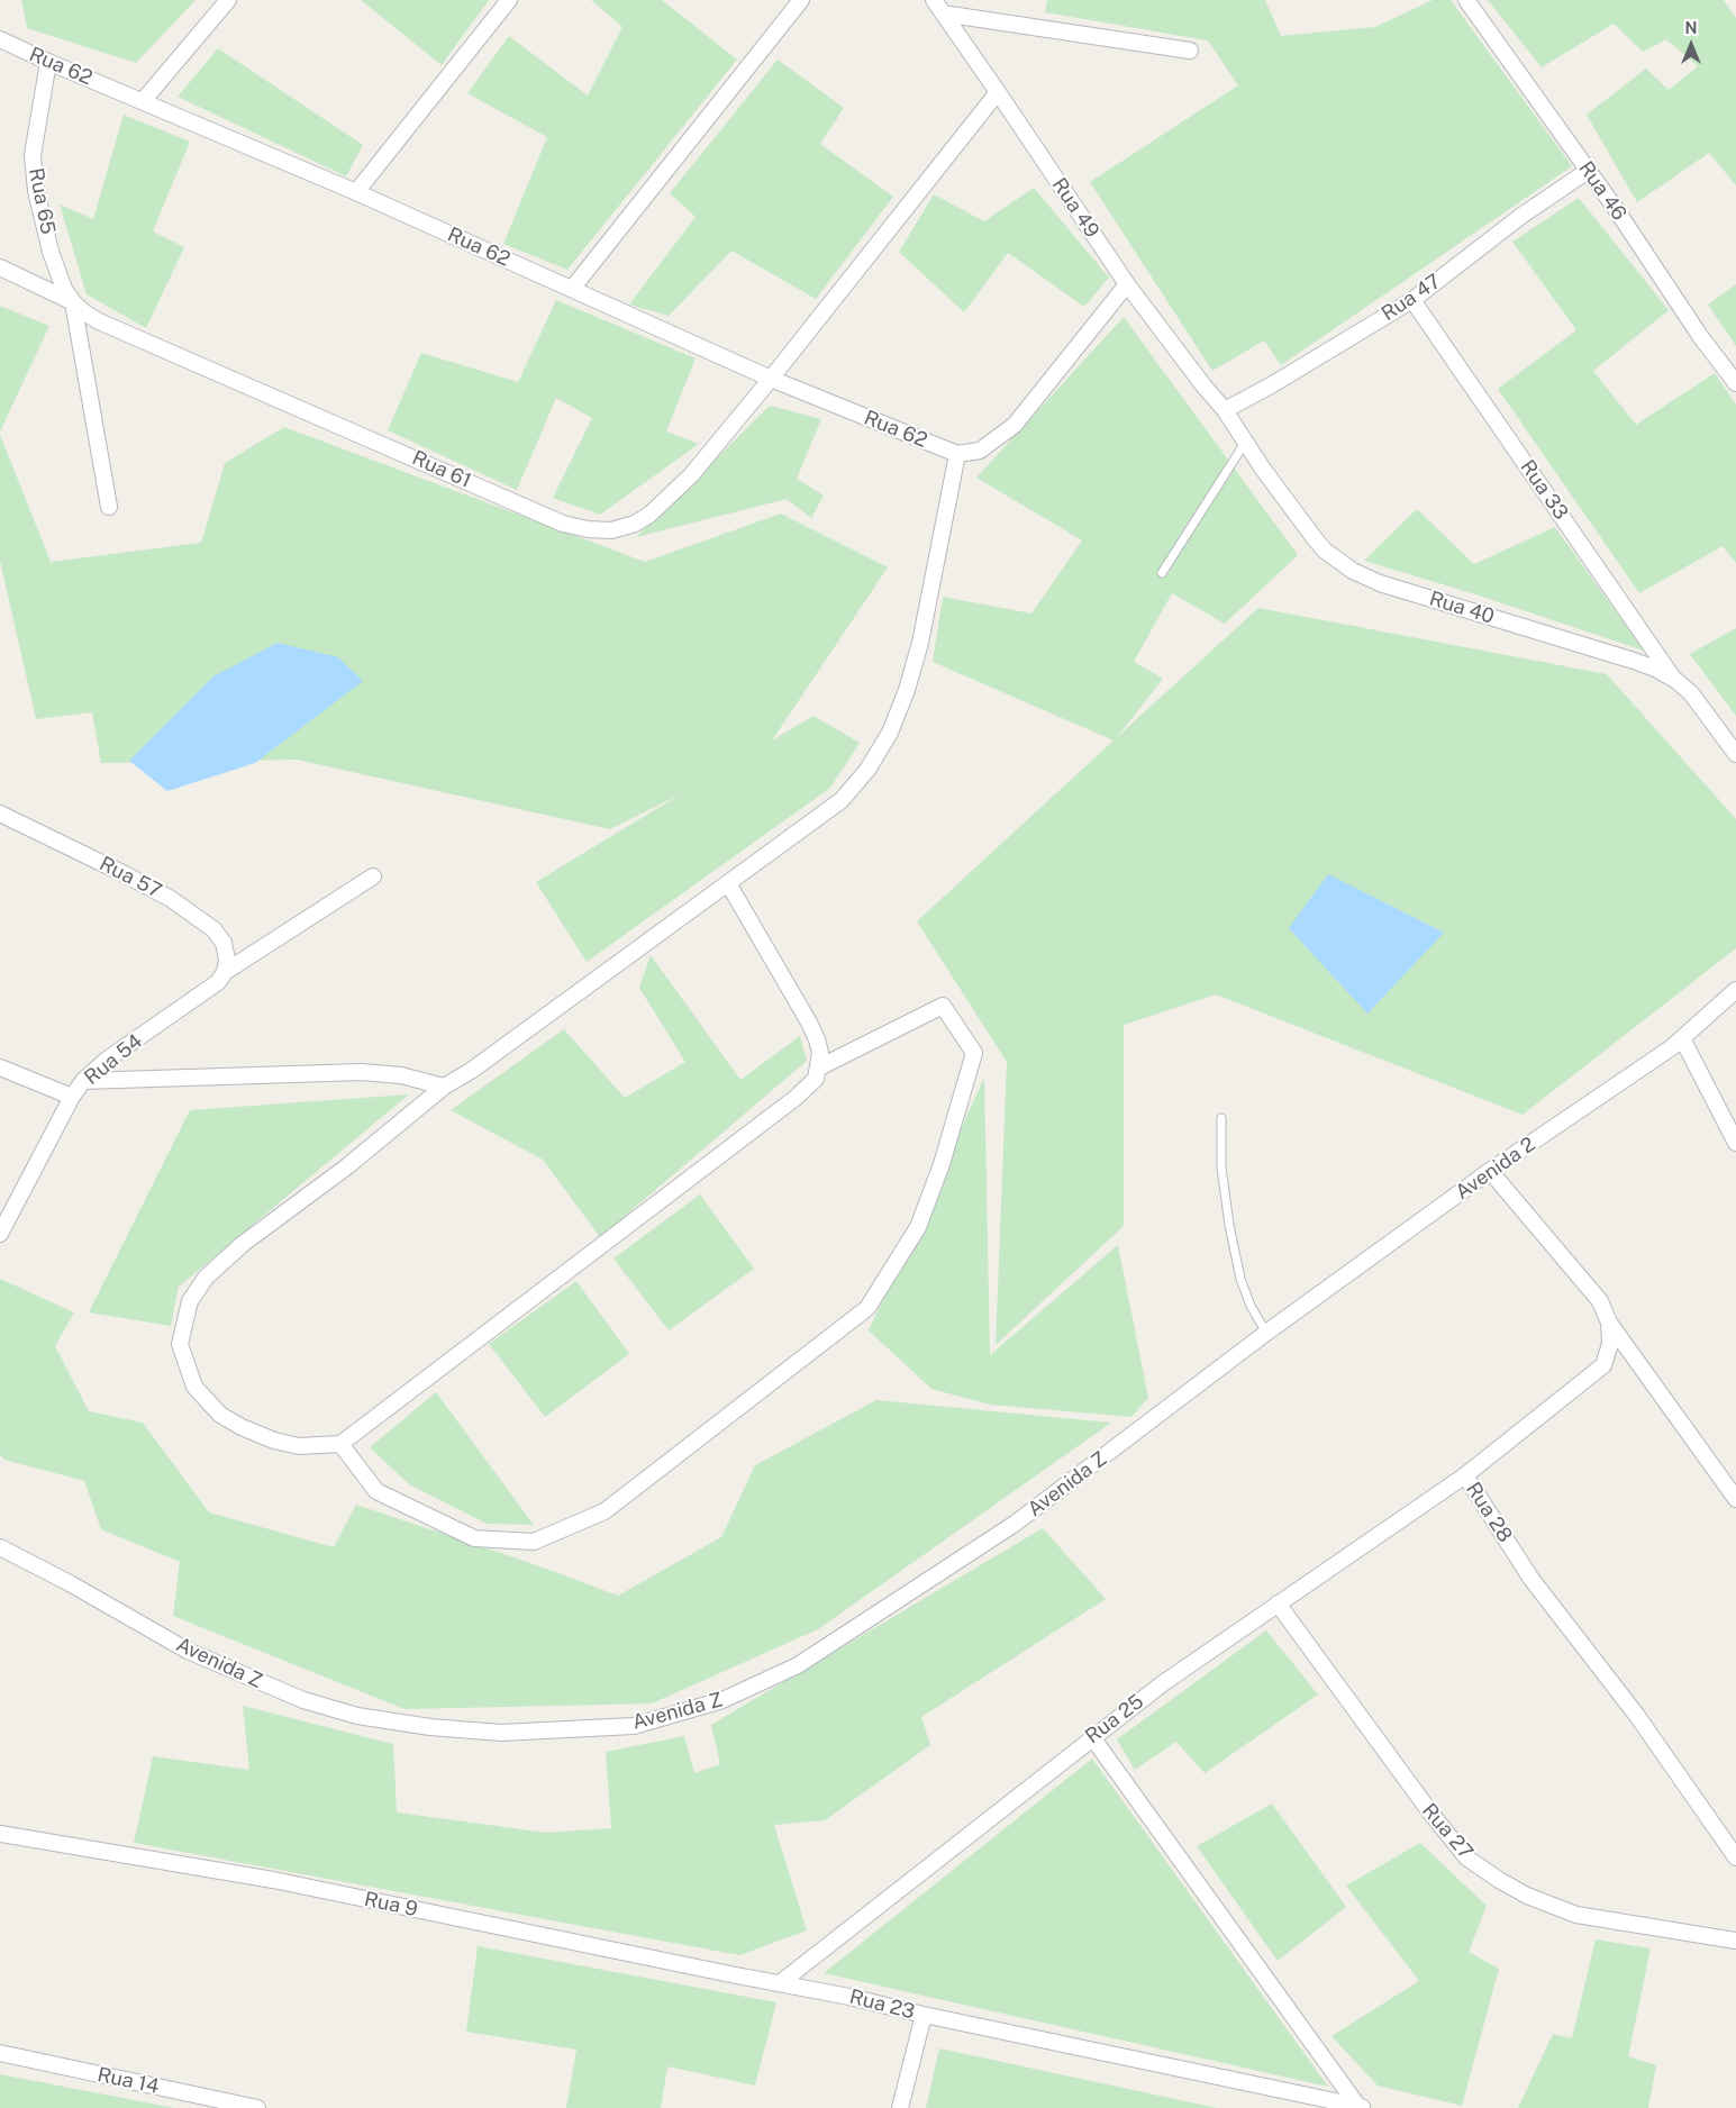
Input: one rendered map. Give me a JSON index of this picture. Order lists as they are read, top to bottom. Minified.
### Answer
{"streets":{"street":["Rua 62","Rua 46","Rua 65","Rua 49","Rua 47","Rua 61","Rua 33","Rua 40","Rua 57","Rua 54","Avenida 2","Avenida Z","Rua 28","Rua 25","Rua 27","Rua 9","Rua 23","Rua 14"]},"crossings":[["Rua 62","Rua 65"],["Rua 62","Rua 61"],["Rua 46","Rua 47"],["Rua 65","Rua 61"],["Rua 49","Rua 47"],["Rua 49","Rua 61"],["Rua 49","Rua 40"],["Rua 47","Rua 33"],["Rua 47","Rua 40"],["Rua 33","Rua 40"],["Rua 57","Rua 54"],["Avenida 2","Avenida Z"],["Avenida 2","Rua 28"],["Rua 28","Rua 25"],["Rua 25","Rua 27"],["Rua 25","Rua 9"],["Rua 25","Rua 23"],["Rua 9","Rua 23"]],"north":"top"}
